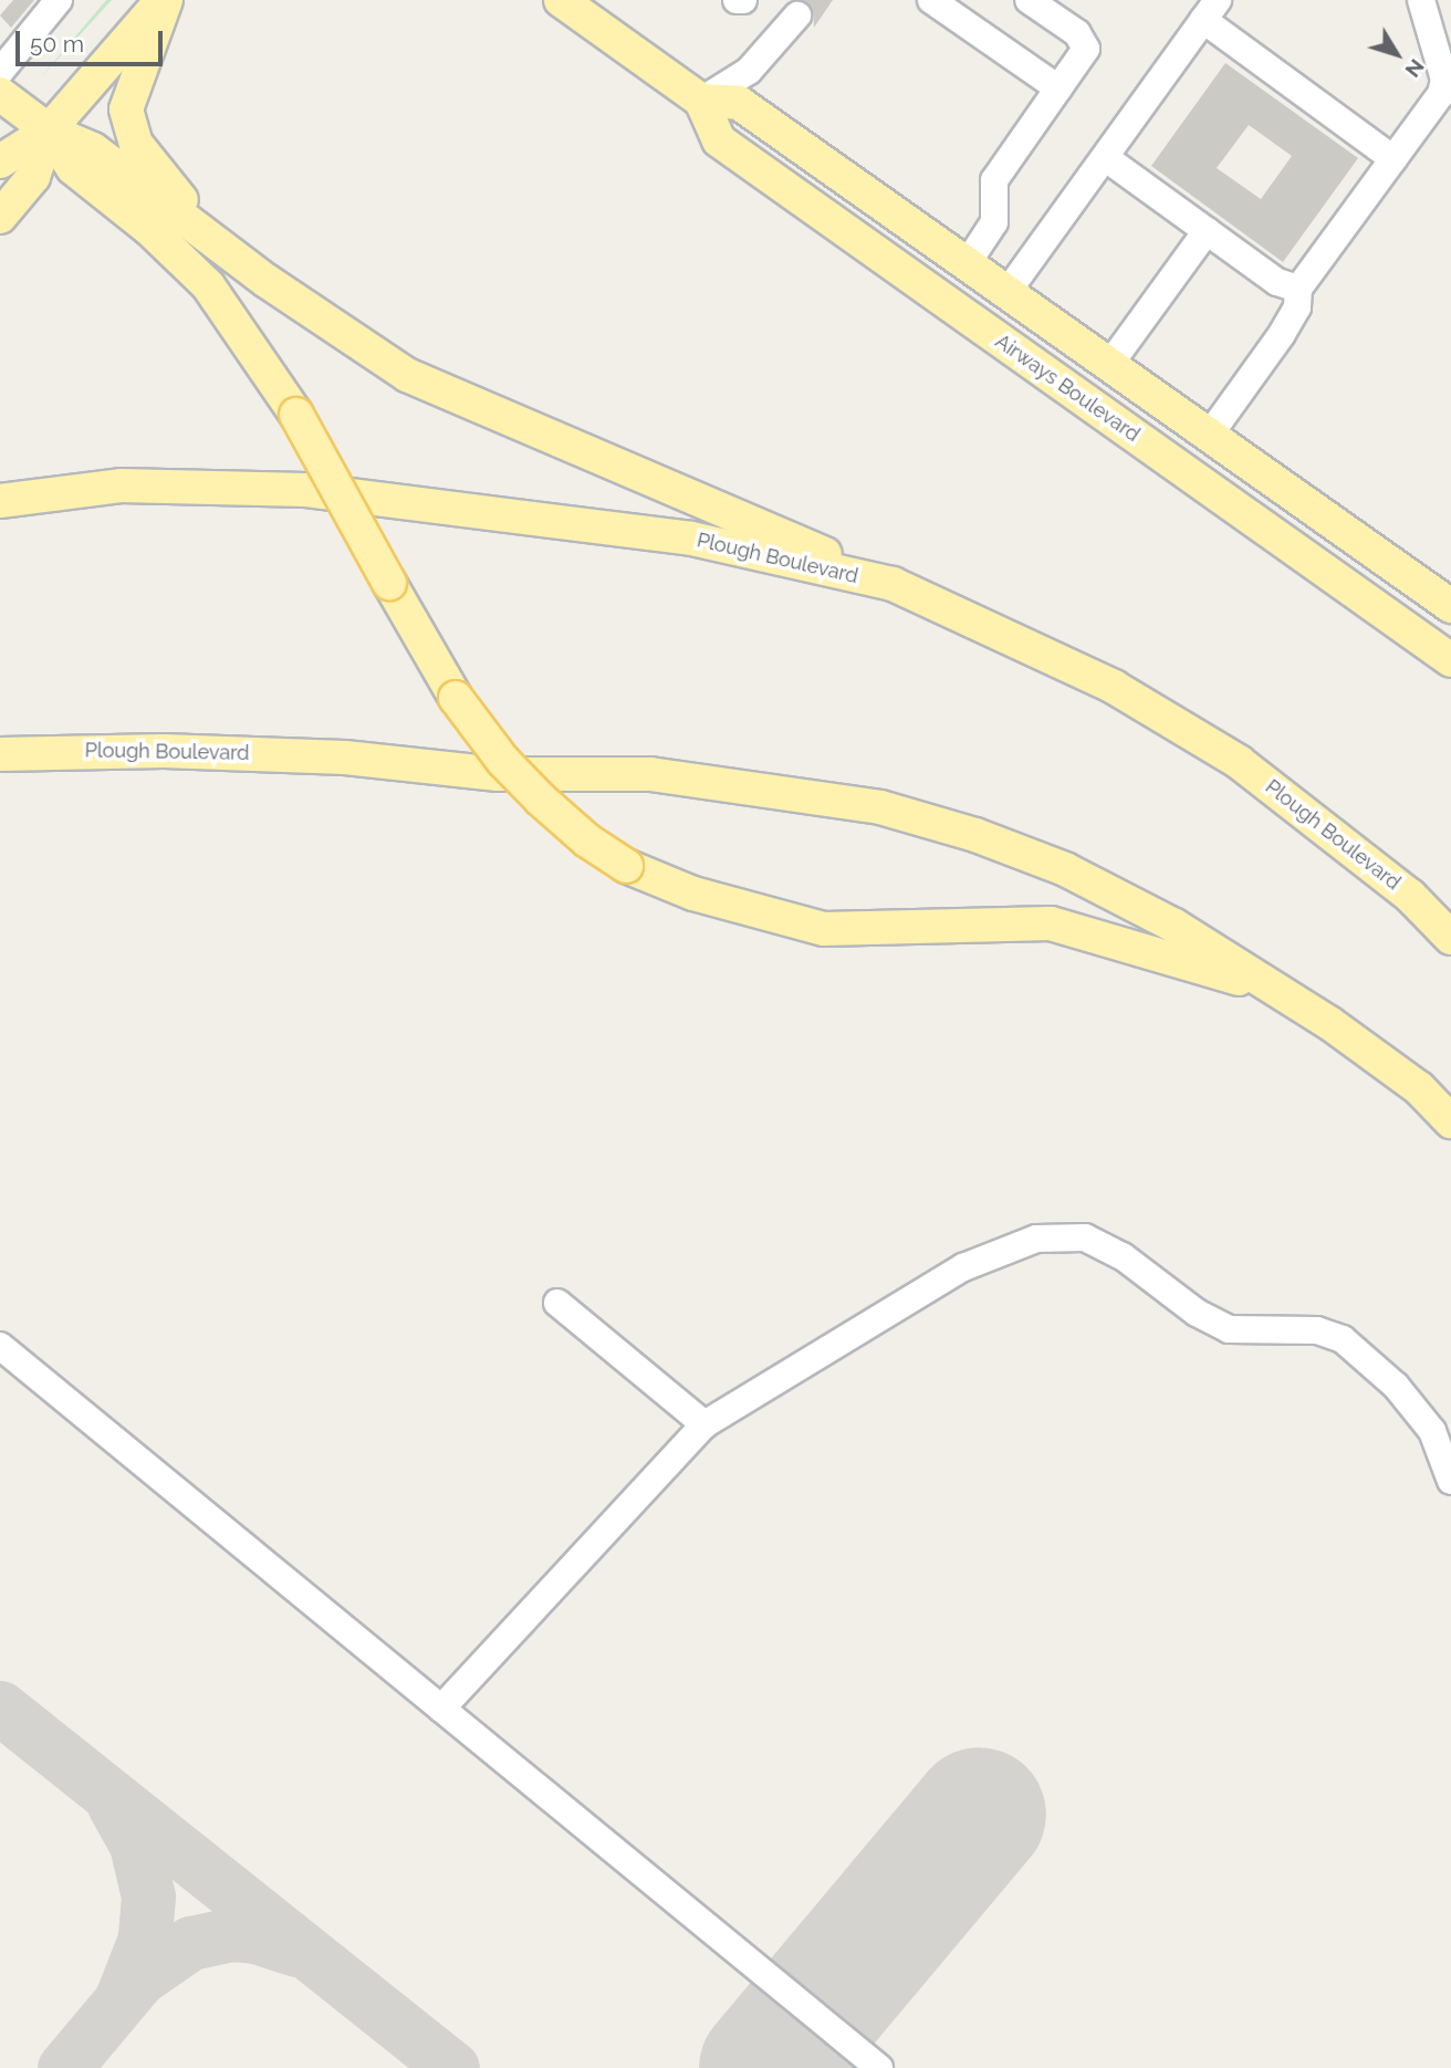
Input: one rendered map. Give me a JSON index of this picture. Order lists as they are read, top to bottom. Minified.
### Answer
{"streets":{"main road":["Airways Boulevard","Plough Boulevard"]},"scale_bar":"50 m","north":"bottom right"}
